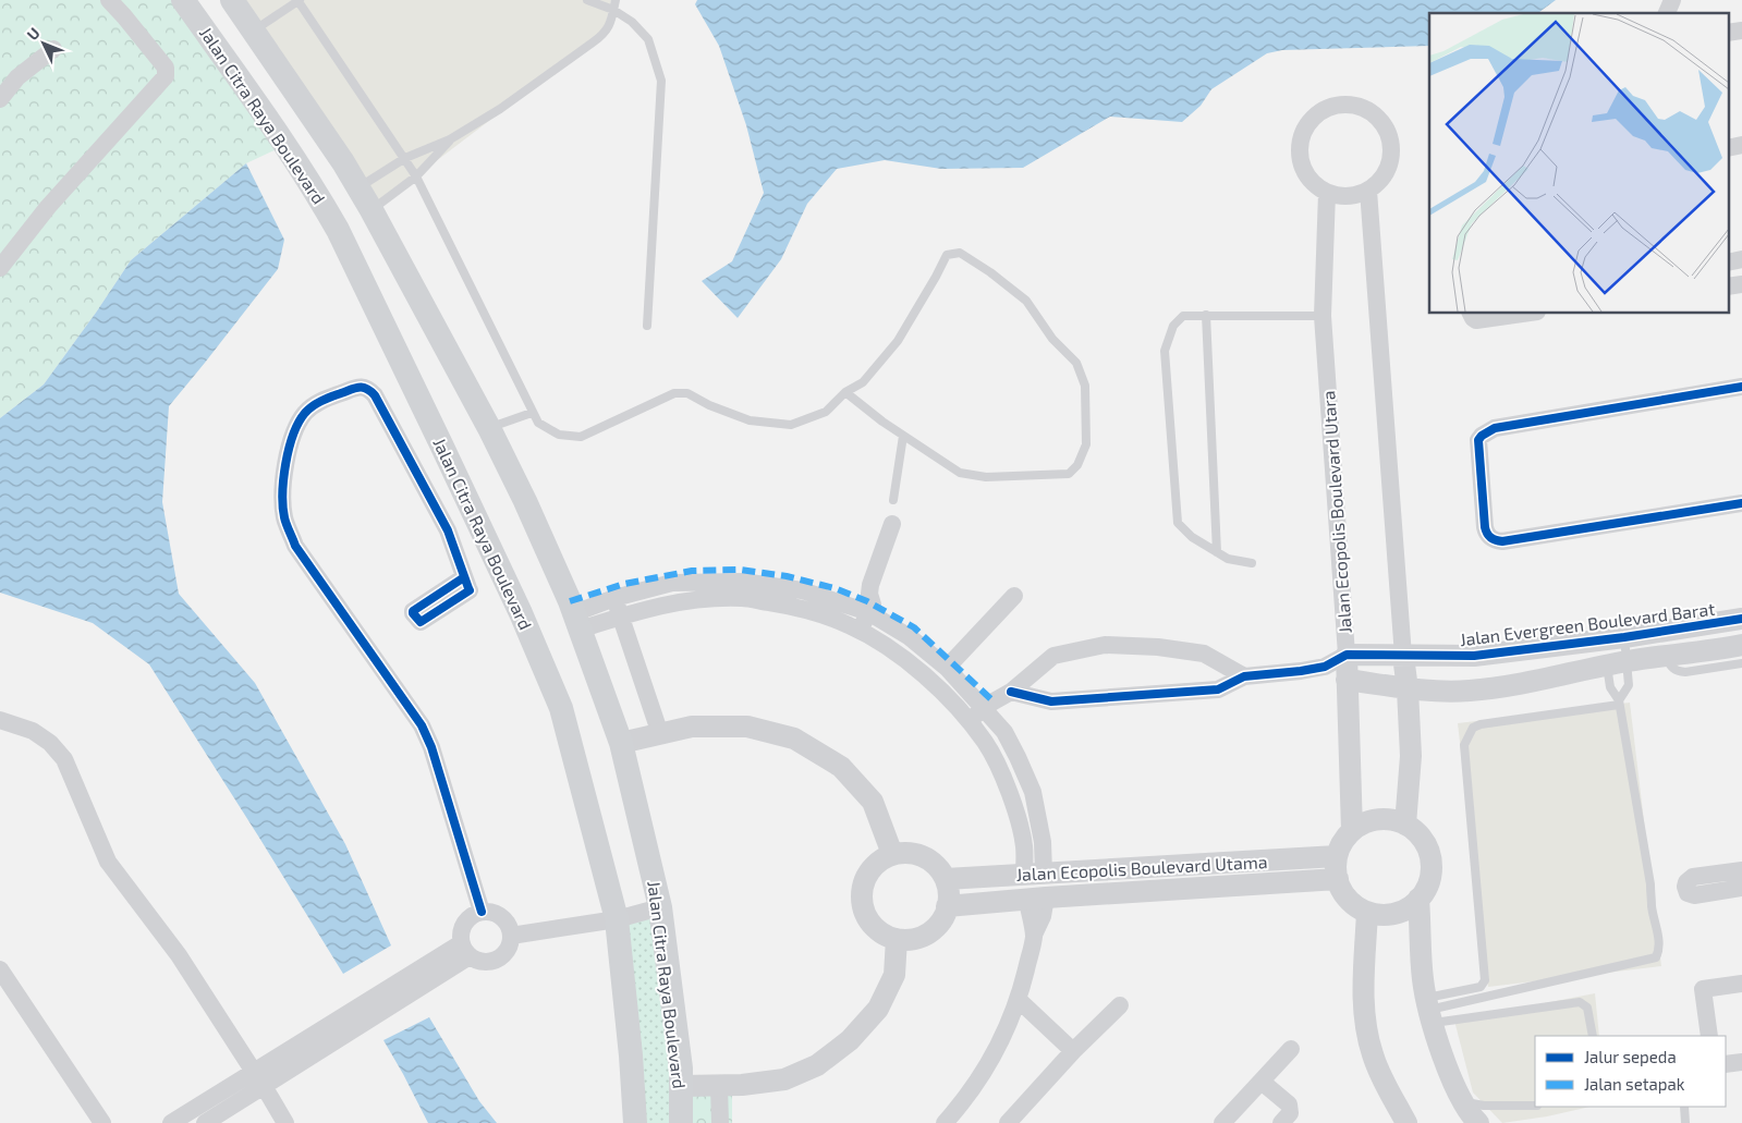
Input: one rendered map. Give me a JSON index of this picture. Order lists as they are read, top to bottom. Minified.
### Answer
{"streets":{"main road":["Jalan Citra Raya Boulevard"],"street":["Jalan Ecopolis Boulevard Utara","Jalan Evergreen Boulevard Barat","Jalan Ecopolis Boulevard Utama"]},"crossings":[["Jalan Ecopolis Boulevard Utara","Jalan Evergreen Boulevard Barat"],["Jalan Ecopolis Boulevard Utara","Jalan Ecopolis Boulevard Utama"]],"legend":["Jalur sepeda","Jalan setapak"],"north":"top left"}
